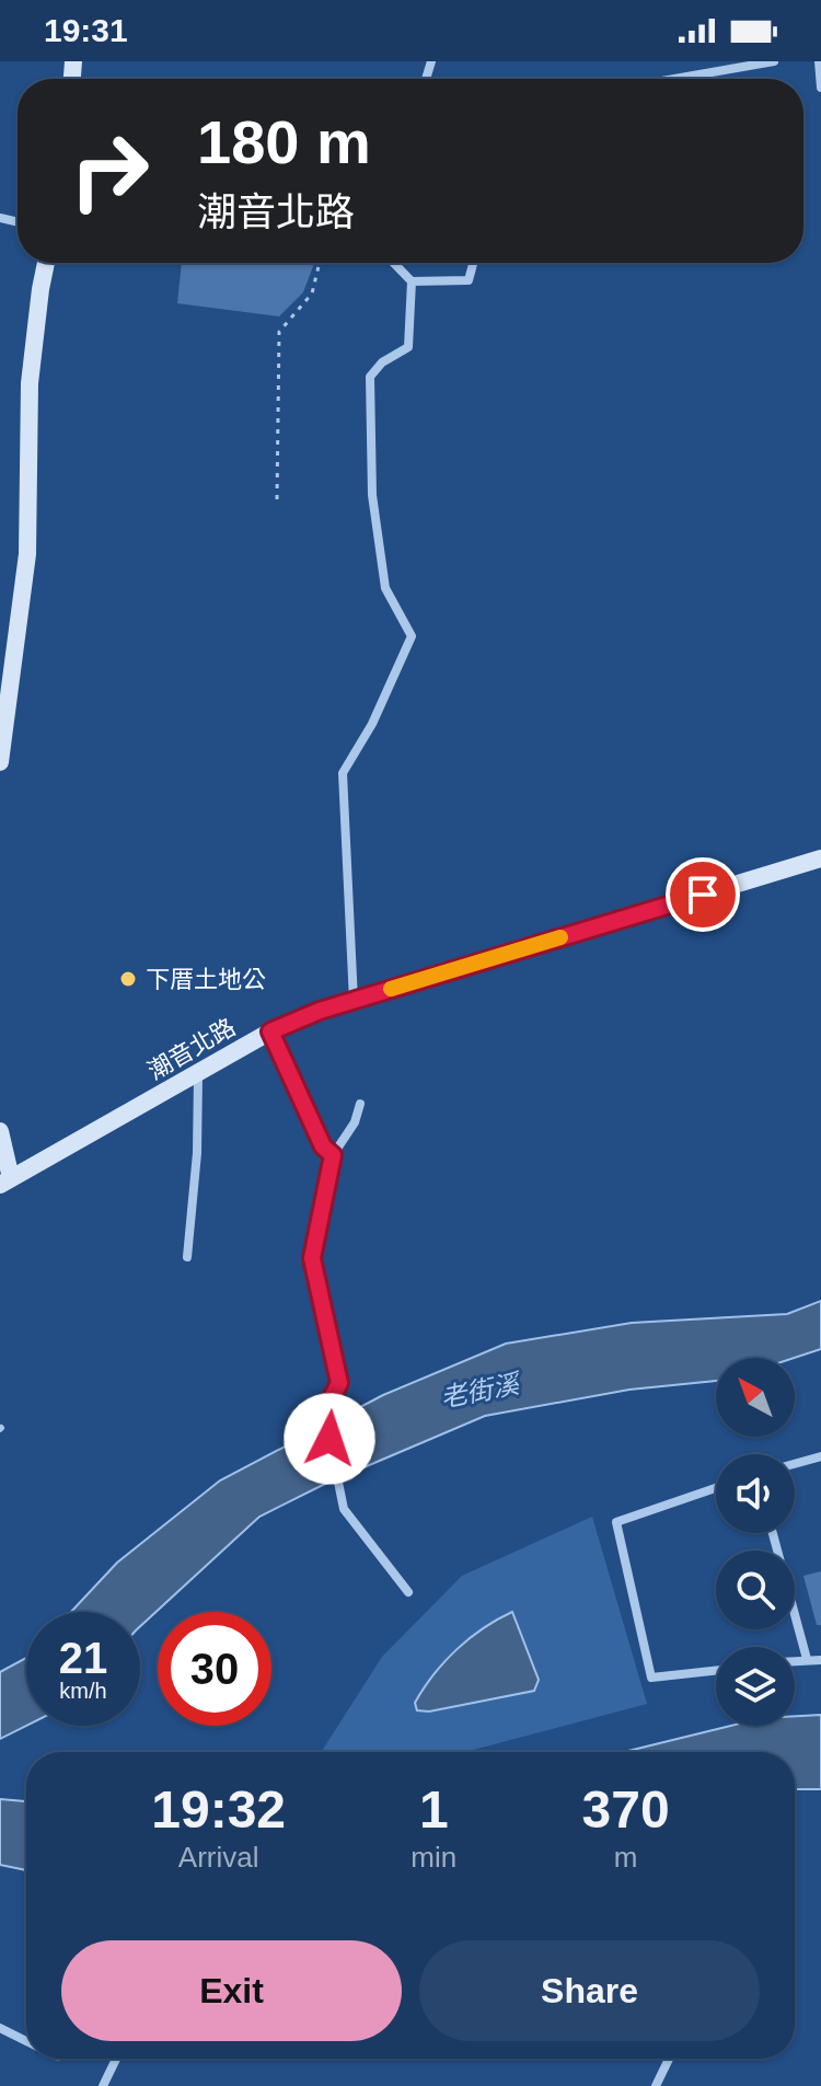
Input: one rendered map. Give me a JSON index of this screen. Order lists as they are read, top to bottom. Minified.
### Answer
{"streets":{"street":["潮音北路"]},"water":["老街溪"],"places":["下厝土地公"],"north":"top left","page":{"status":"19:31","turn":["180 m","潮音北路"],"speed":"21 km/h","limit":"30","eta":["19:32","Arrival","1","min","370","m"],"buttons":["Exit","Share"]}}
